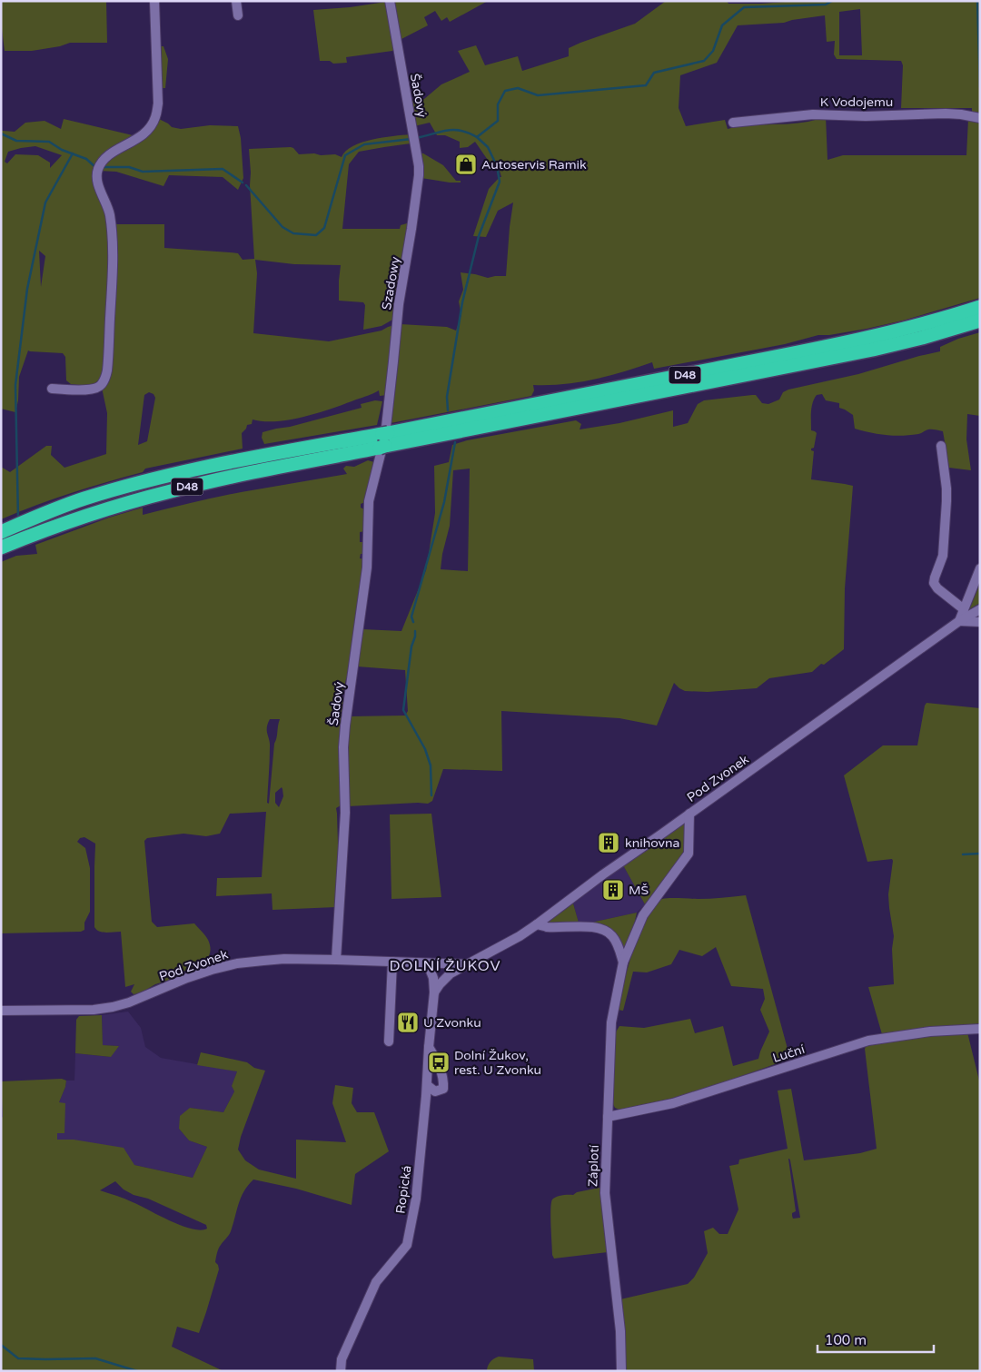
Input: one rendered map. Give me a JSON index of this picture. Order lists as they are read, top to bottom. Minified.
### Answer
{"streets":{"highway":["D48"],"street":["Šadový","K Vodojemu","Szadowy","Pod Zvonek","Luční","Záplotí","Ropická"]},"crossings":[["Šadový","Szadowy"],["Šadový","D48"],["Šadový","Pod Zvonek"],["Szadowy","D48"],["Pod Zvonek","Záplotí"],["Pod Zvonek","Ropická"],["Luční","Záplotí"]],"districts":["DOLNÍ ŽUKOV"],"places":{"shop":["Autoservis Ramik"],"building":["knihovna","MŠ"],"restaurant":["U Zvonku"],"bus stop":["Dolní Žukov, rest. U Zvonku"]},"scale_bar":"100 m"}
